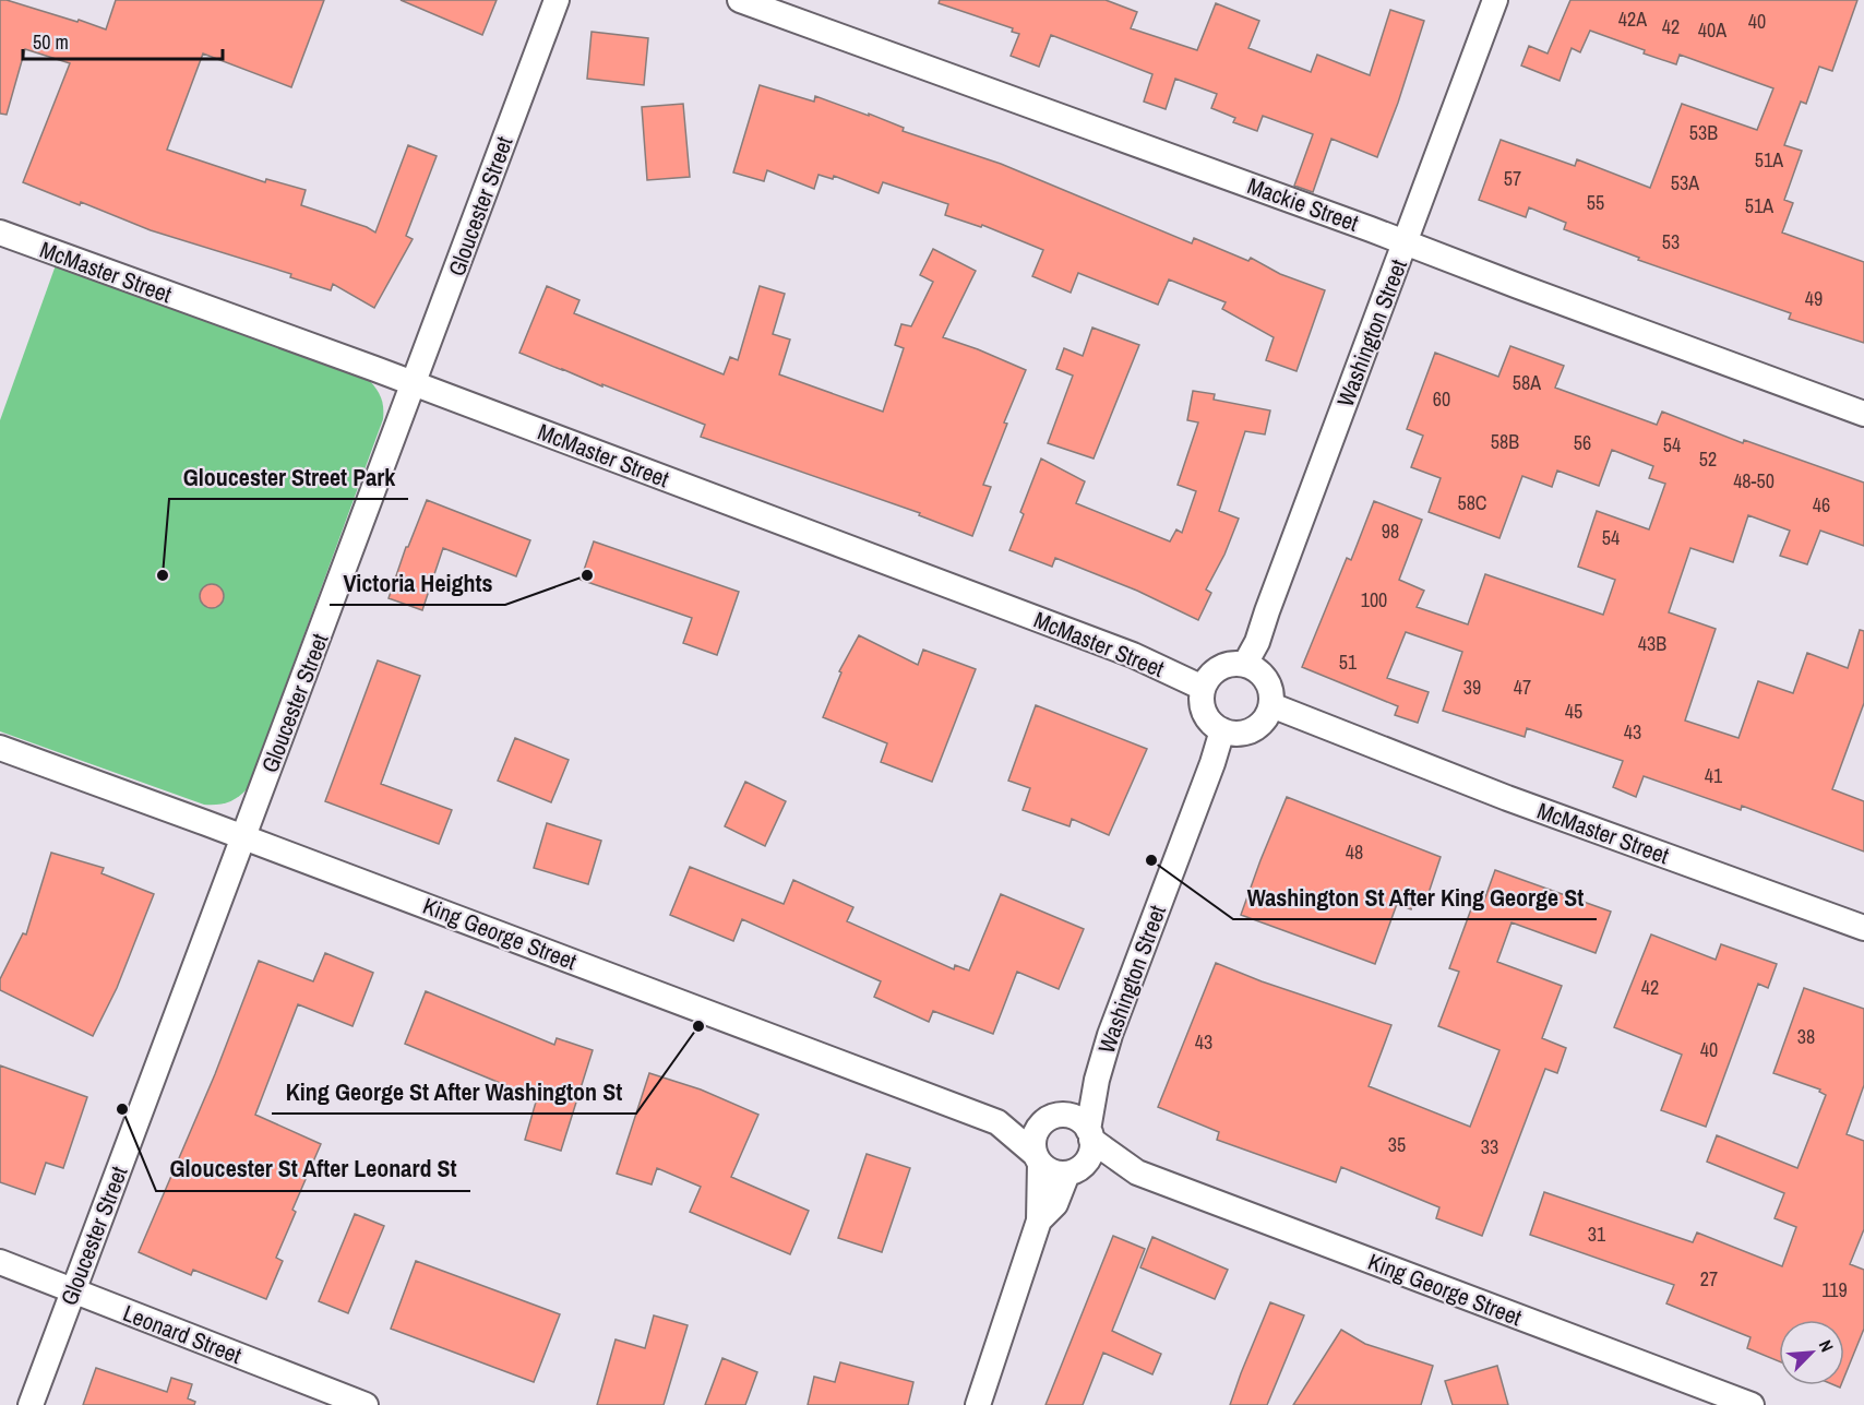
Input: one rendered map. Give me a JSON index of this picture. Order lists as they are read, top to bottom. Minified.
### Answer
{"streets":{"street":["Mackie Street","Gloucester Street","McMaster Street","Washington Street","King George Street","Leonard Street"]},"crossings":[["Mackie Street","Washington Street"],["Gloucester Street","McMaster Street"],["Gloucester Street","King George Street"],["Gloucester Street","Leonard Street"],["McMaster Street","Washington Street"],["Washington Street","King George Street"]],"places":["Gloucester Street Park","Victoria Heights","Washington St After King George St","King George St After Washington St","Gloucester St After Leonard St"],"house_numbers":["42A","40","42","40A","53B","51A","57","53A","55","51A","53","49","58A","60","58B","56","54","52","48-50","58C","46","98","54","100","43B","51","39","47","45","43","41","48","42","38","43","40","35","33","31","27","119"],"scale_bar":"50 m","north":"top right"}
